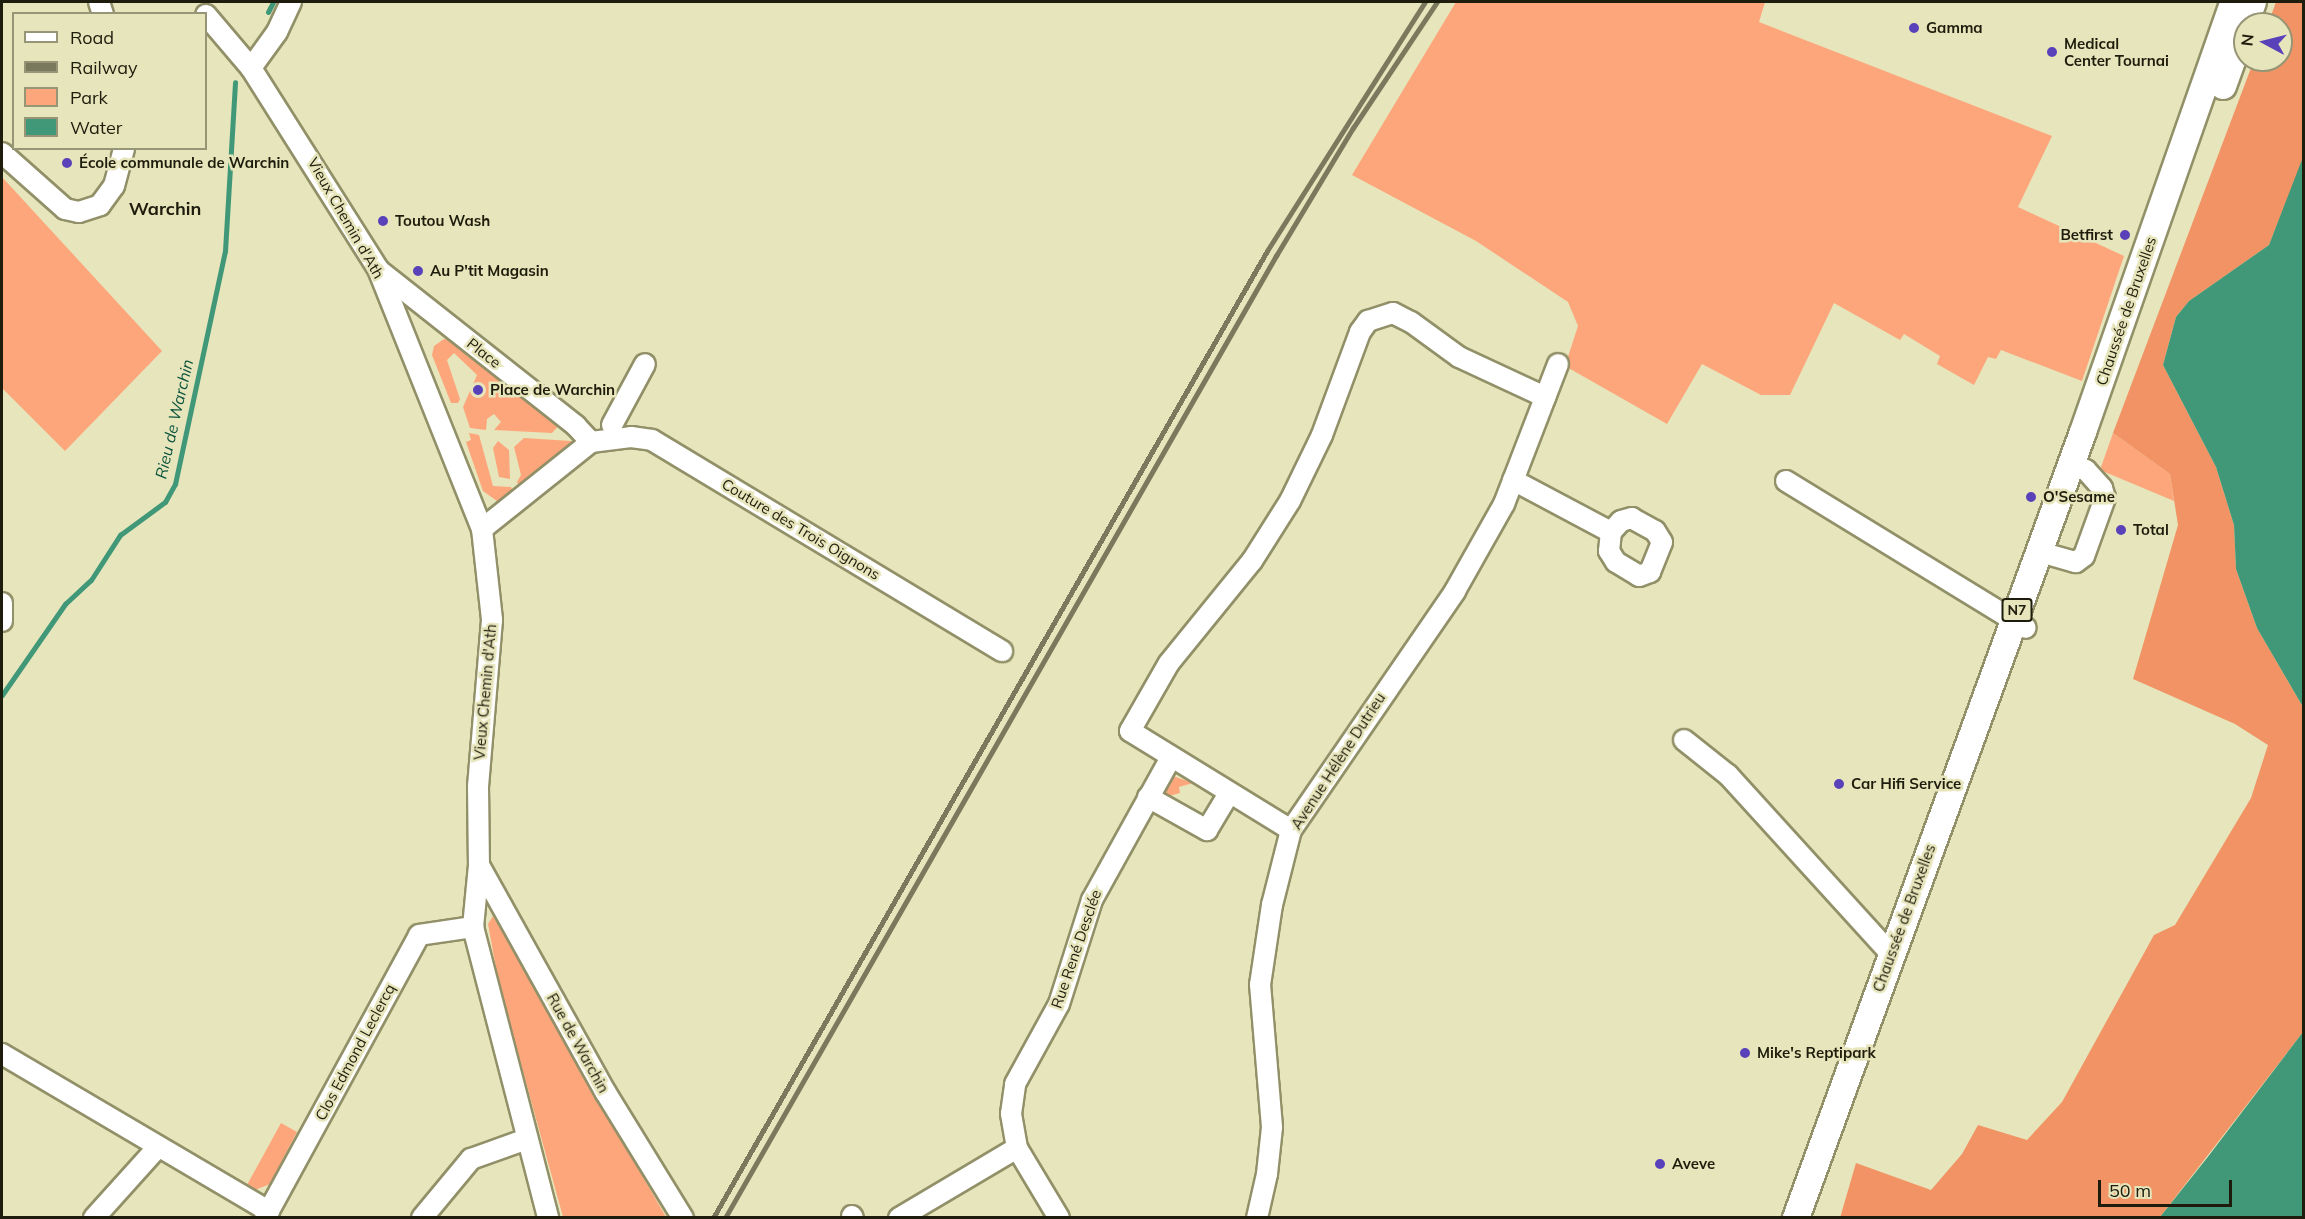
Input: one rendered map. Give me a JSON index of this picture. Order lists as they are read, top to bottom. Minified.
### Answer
{"streets":{"main road":["Chaussée de Bruxelles","N7"],"street":["Vieux Chemin d'Ath","Place","Couture des Trois Oignons","Avenue Hélène Dutrieu","Rue René Desclée","Rue de Warchin","Clos Edmond Leclercq"]},"crossings":[["Vieux Chemin d'Ath","Place"],["Vieux Chemin d'Ath","Rue de Warchin"],["Vieux Chemin d'Ath","Clos Edmond Leclercq"],["Place","Couture des Trois Oignons"]],"districts":["Warchin"],"water":["Rieu de Warchin"],"places":["Gamma","Medical Center Tournai","École communale de Warchin","Toutou Wash","Betfirst","Au P'tit Magasin","Place de Warchin","O'Sesame","Total","Car Hifi Service","Mike's Reptipark","Aveve"],"legend":["Road","Railway","Park","Water"],"scale_bar":"50 m","north":"left"}
